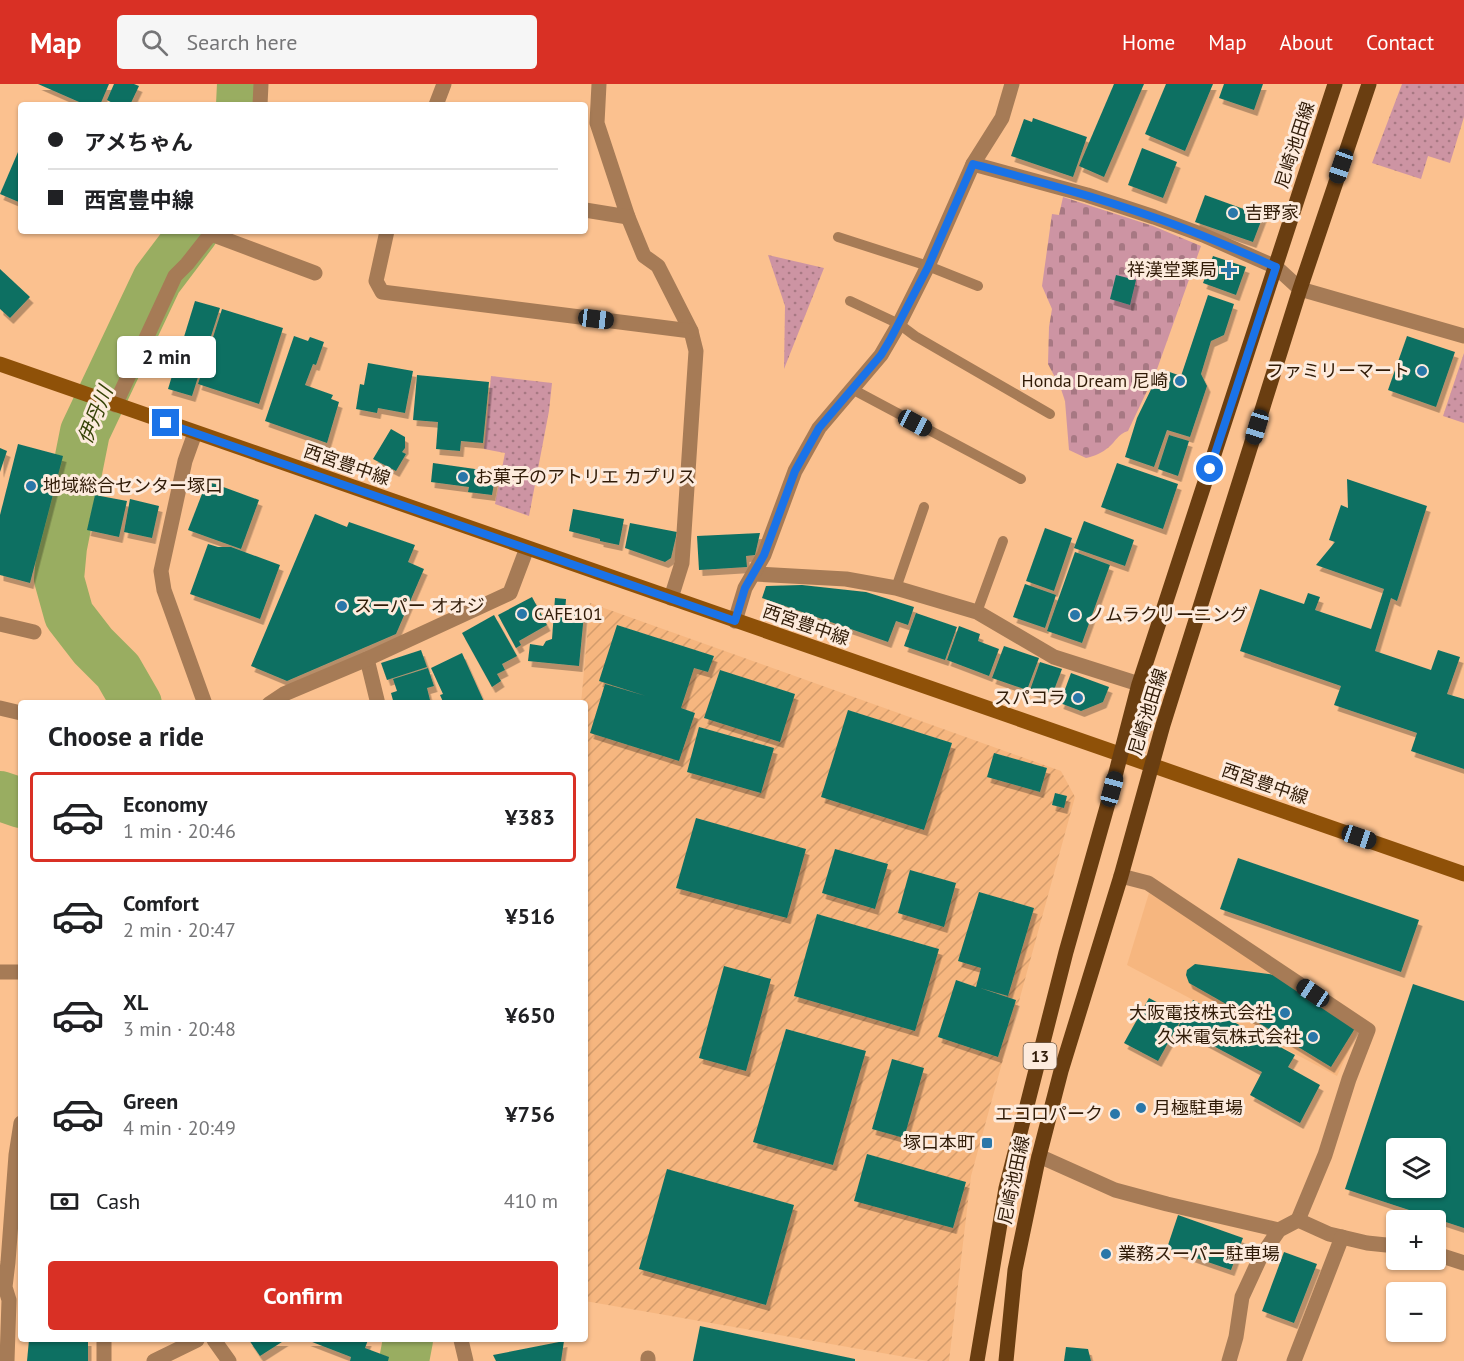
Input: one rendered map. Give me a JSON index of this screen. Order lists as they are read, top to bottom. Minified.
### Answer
{"streets":{"main road":["尼崎池田線","西宮豊中線","13"]},"crossings":[["尼崎池田線","西宮豊中線"]],"water":["伊丹川"],"places":{"other":["吉野家","ファミリーマート","Honda Dream 尼崎","お菓子のアトリエ カプリス","地域総合センター塚口","スーパー オオジ","CAFE101","ノムラクリーニング","スパコラ","大阪電技株式会社","久米電気株式会社","月極駐車場","エコロパーク","業務スーパー駐車場"],"health":["祥漢堂薬局"],"transit":["塚口本町"]},"page":{"header":"Map","search":"Search here","nav":["Home","Map","About","Contact"],"banner":["アメちゃん","西宮豊中線"],"bubble":"2 min","heading":"Choose a ride","list":[{"name":"Economy","note":"1 min · 20:46","value":"¥383"},{"name":"Comfort","note":"2 min · 20:47","value":"¥516"},{"name":"XL","note":"3 min · 20:48","value":"¥650"},{"name":"Green","note":"4 min · 20:49","value":"¥756"}],"map_buttons":["+","−"],"pay":["Cash","410 m"],"buttons":"Confirm"}}
